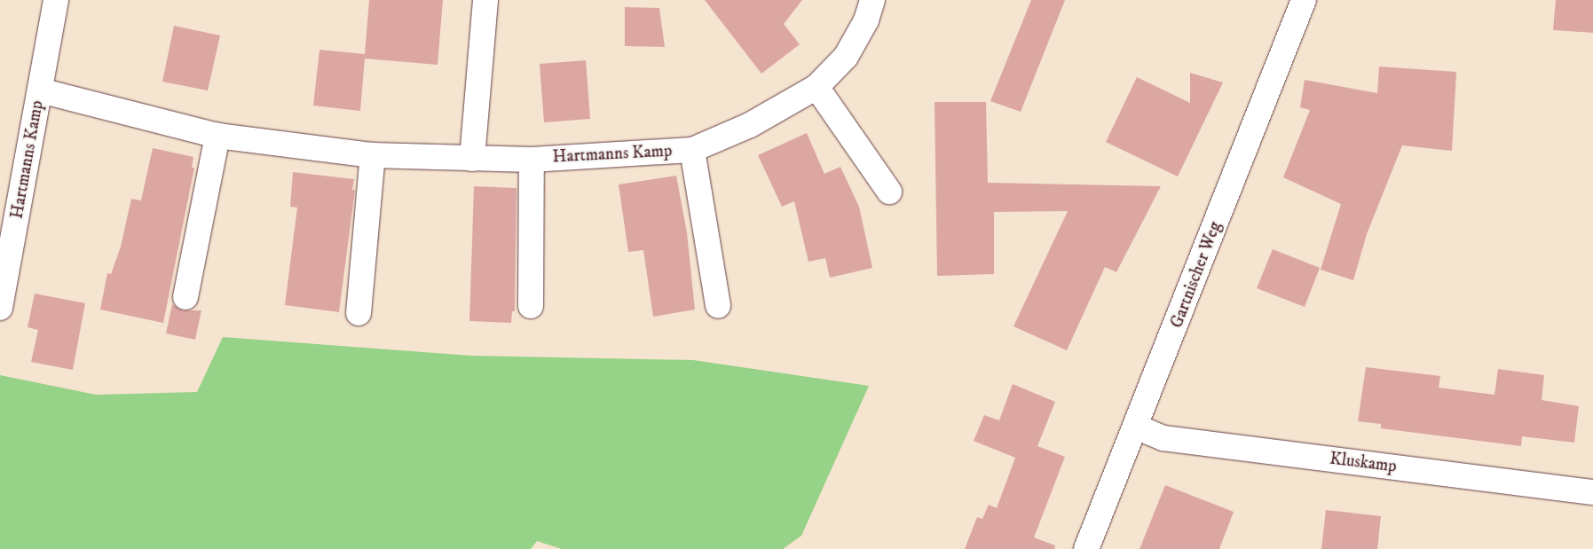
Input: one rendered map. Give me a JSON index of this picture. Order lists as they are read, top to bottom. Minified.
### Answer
{"streets":{"street":["Hartmanns Kamp","Gartnischer Weg","Kluskamp"]},"crossings":[["Gartnischer Weg","Kluskamp"]]}
